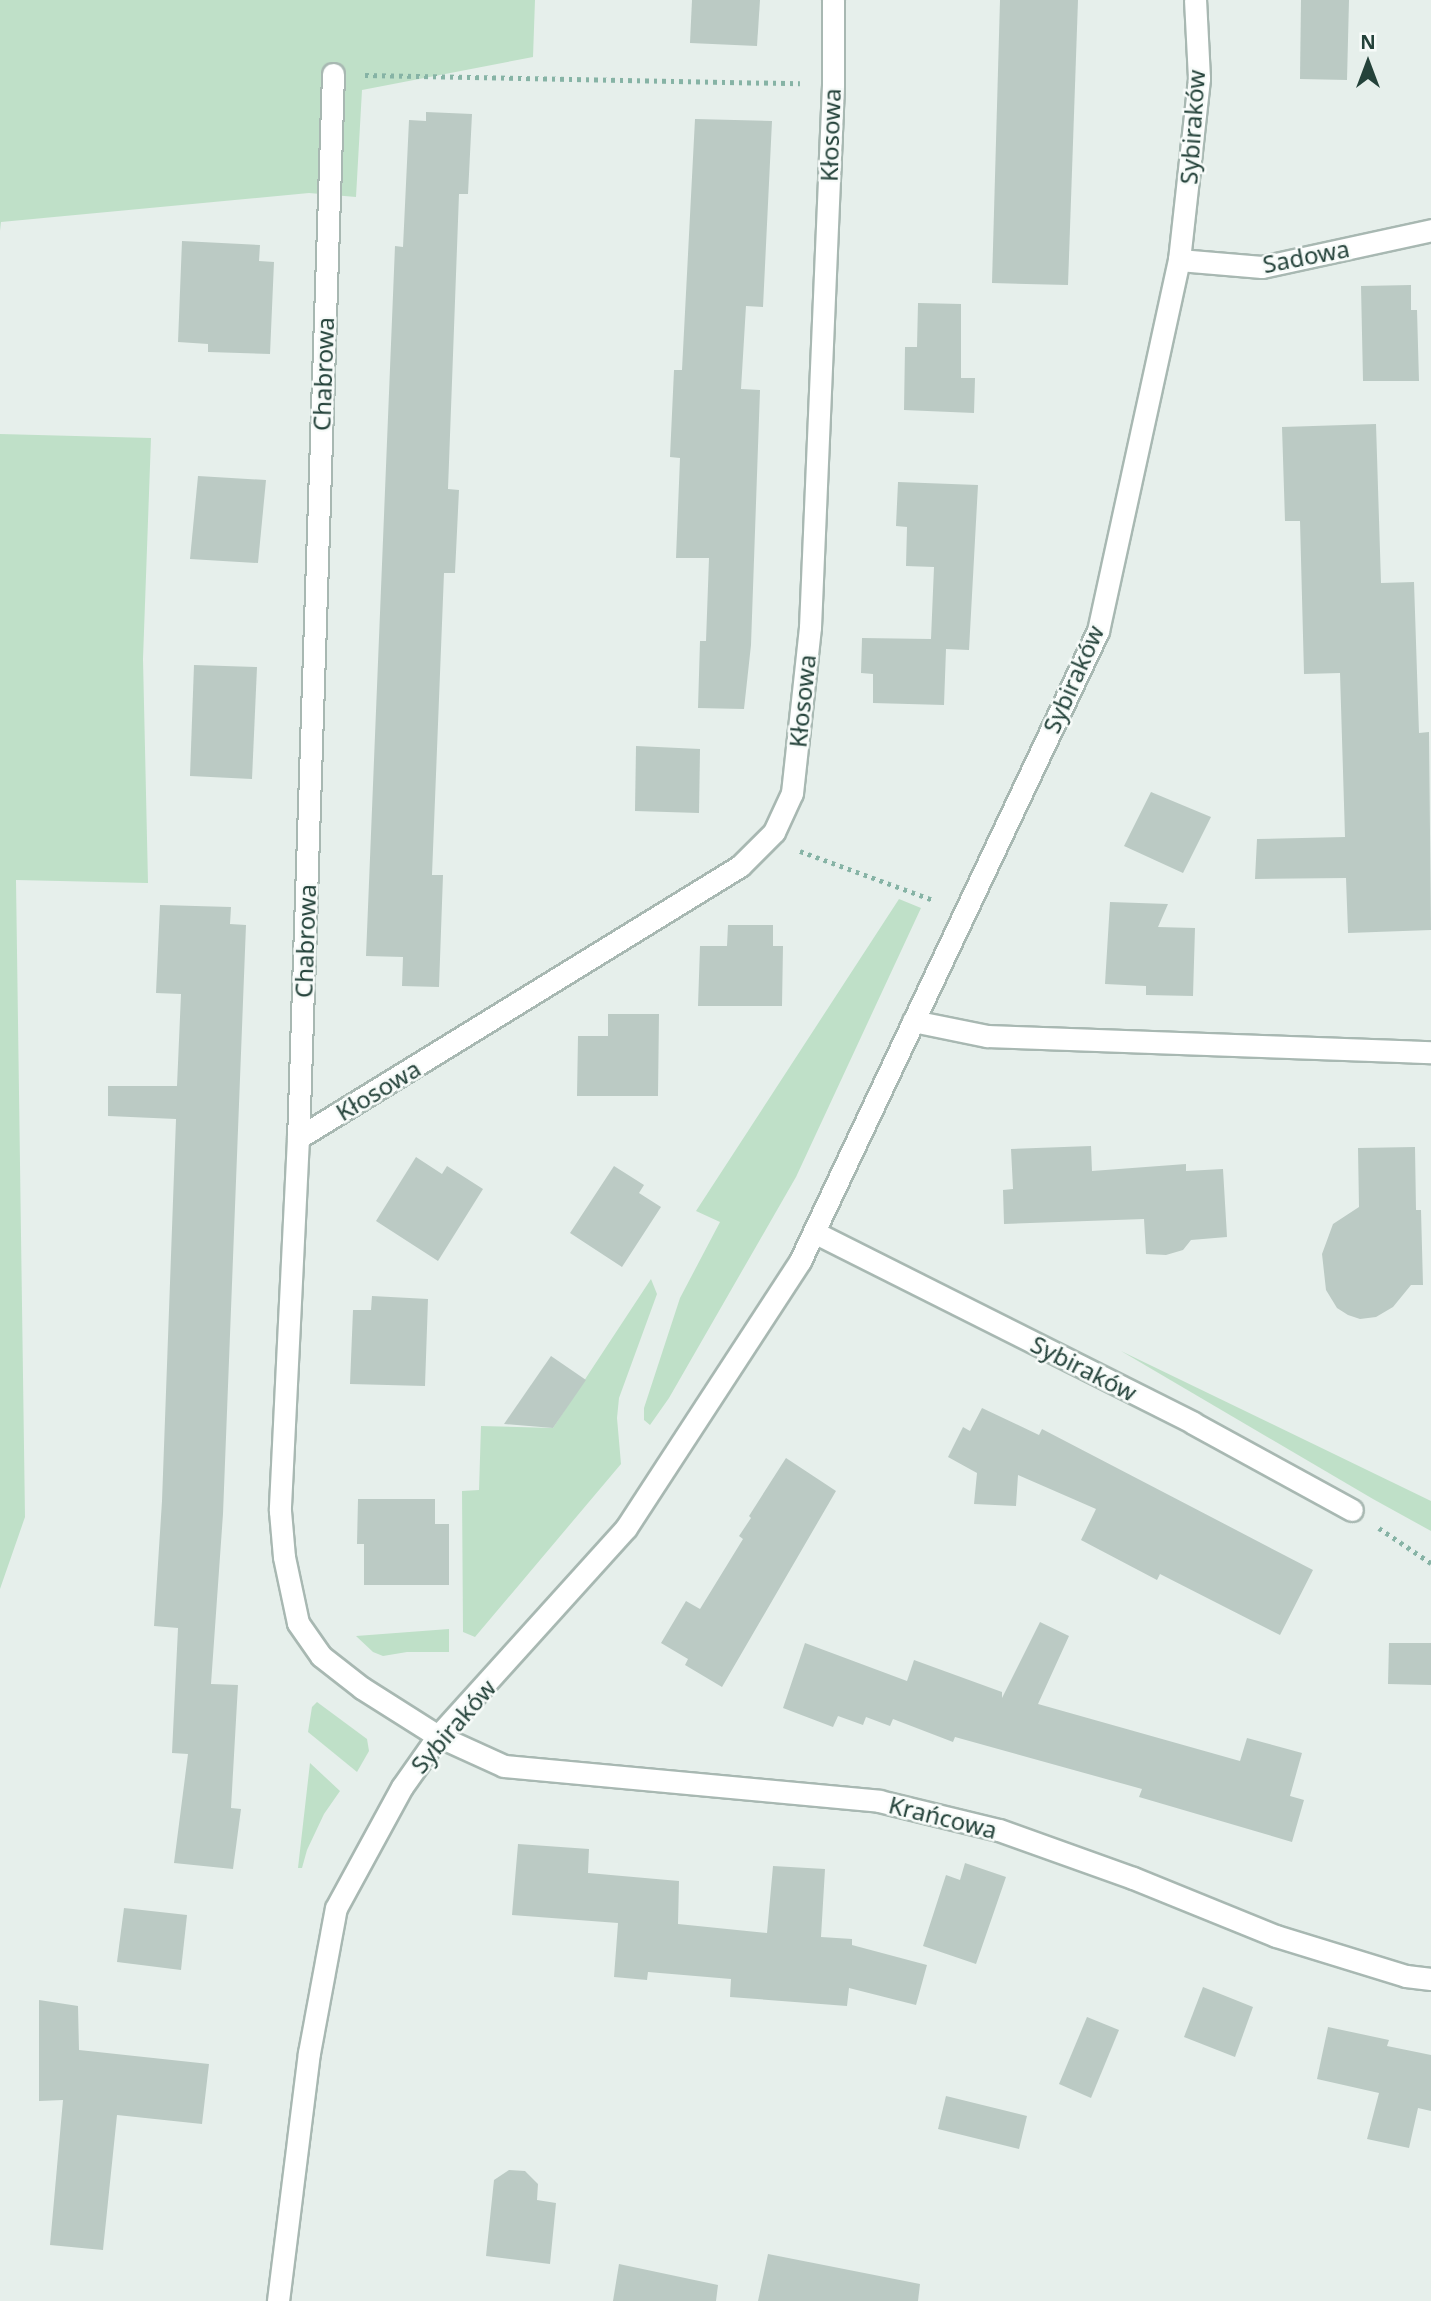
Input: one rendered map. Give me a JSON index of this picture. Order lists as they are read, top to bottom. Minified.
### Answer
{"streets":{"street":["Sybiraków","Kłosowa","Sadowa","Chabrowa","Krańcowa"]},"crossings":[["Sybiraków","Sadowa"],["Sybiraków","Chabrowa"],["Sybiraków","Krańcowa"],["Kłosowa","Chabrowa"],["Chabrowa","Krańcowa"]],"north":"top"}
